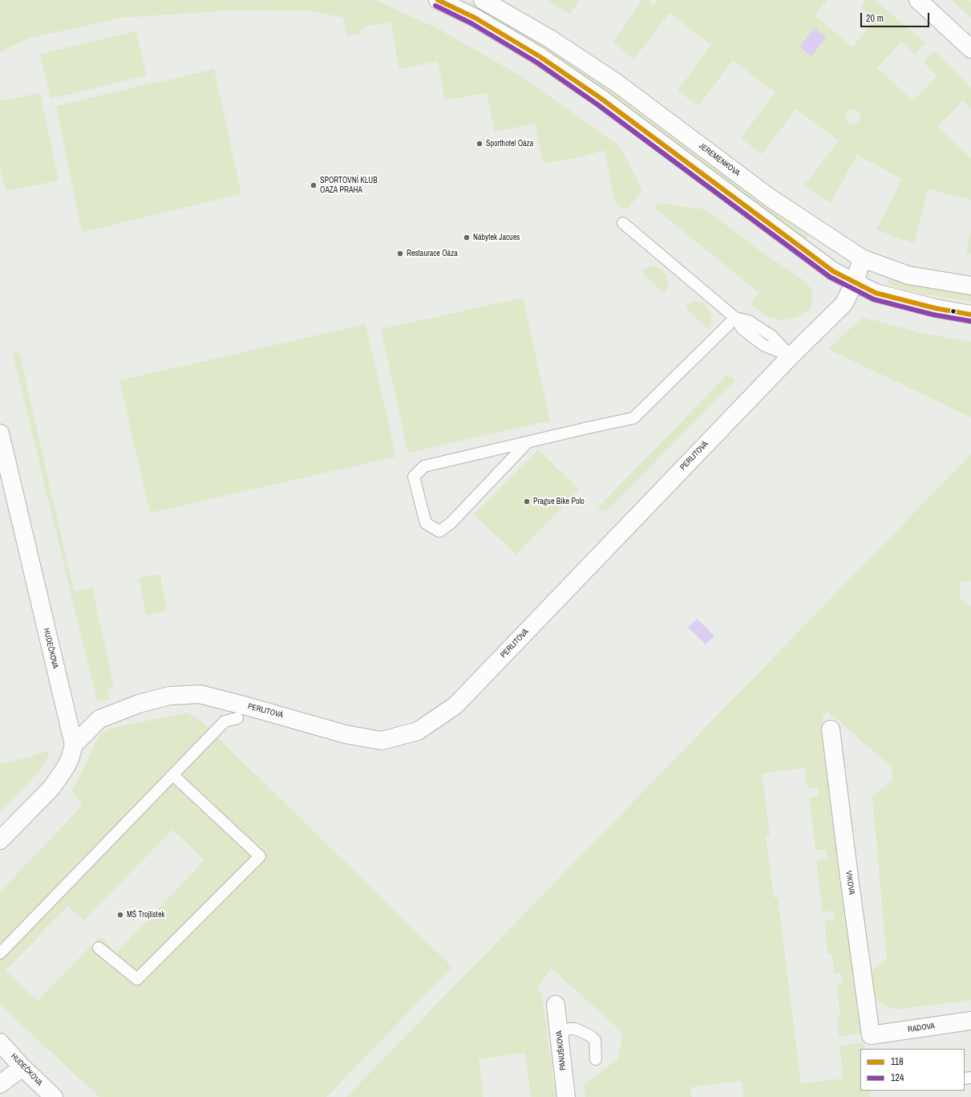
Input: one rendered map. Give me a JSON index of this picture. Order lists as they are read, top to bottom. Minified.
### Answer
{"streets":{"street":["JEREMENKOVA","PERLITOVÁ","HUDEČKOVA","VIKOVA","RADOVA","PANUŠKOVA"]},"crossings":[["JEREMENKOVA","PERLITOVÁ"],["PERLITOVÁ","HUDEČKOVA"],["VIKOVA","RADOVA"]],"places":["Sporthotel Oáza","SPORTOVNÍ KLUB OAZA PRAHA","Nábytek Jacues","Restaurace Oáza","Prague Bike Polo","MŠ Trojlístek"],"lines":["transit line 118","transit line 124"],"legend":["118","124"],"scale_bar":"20 m"}
